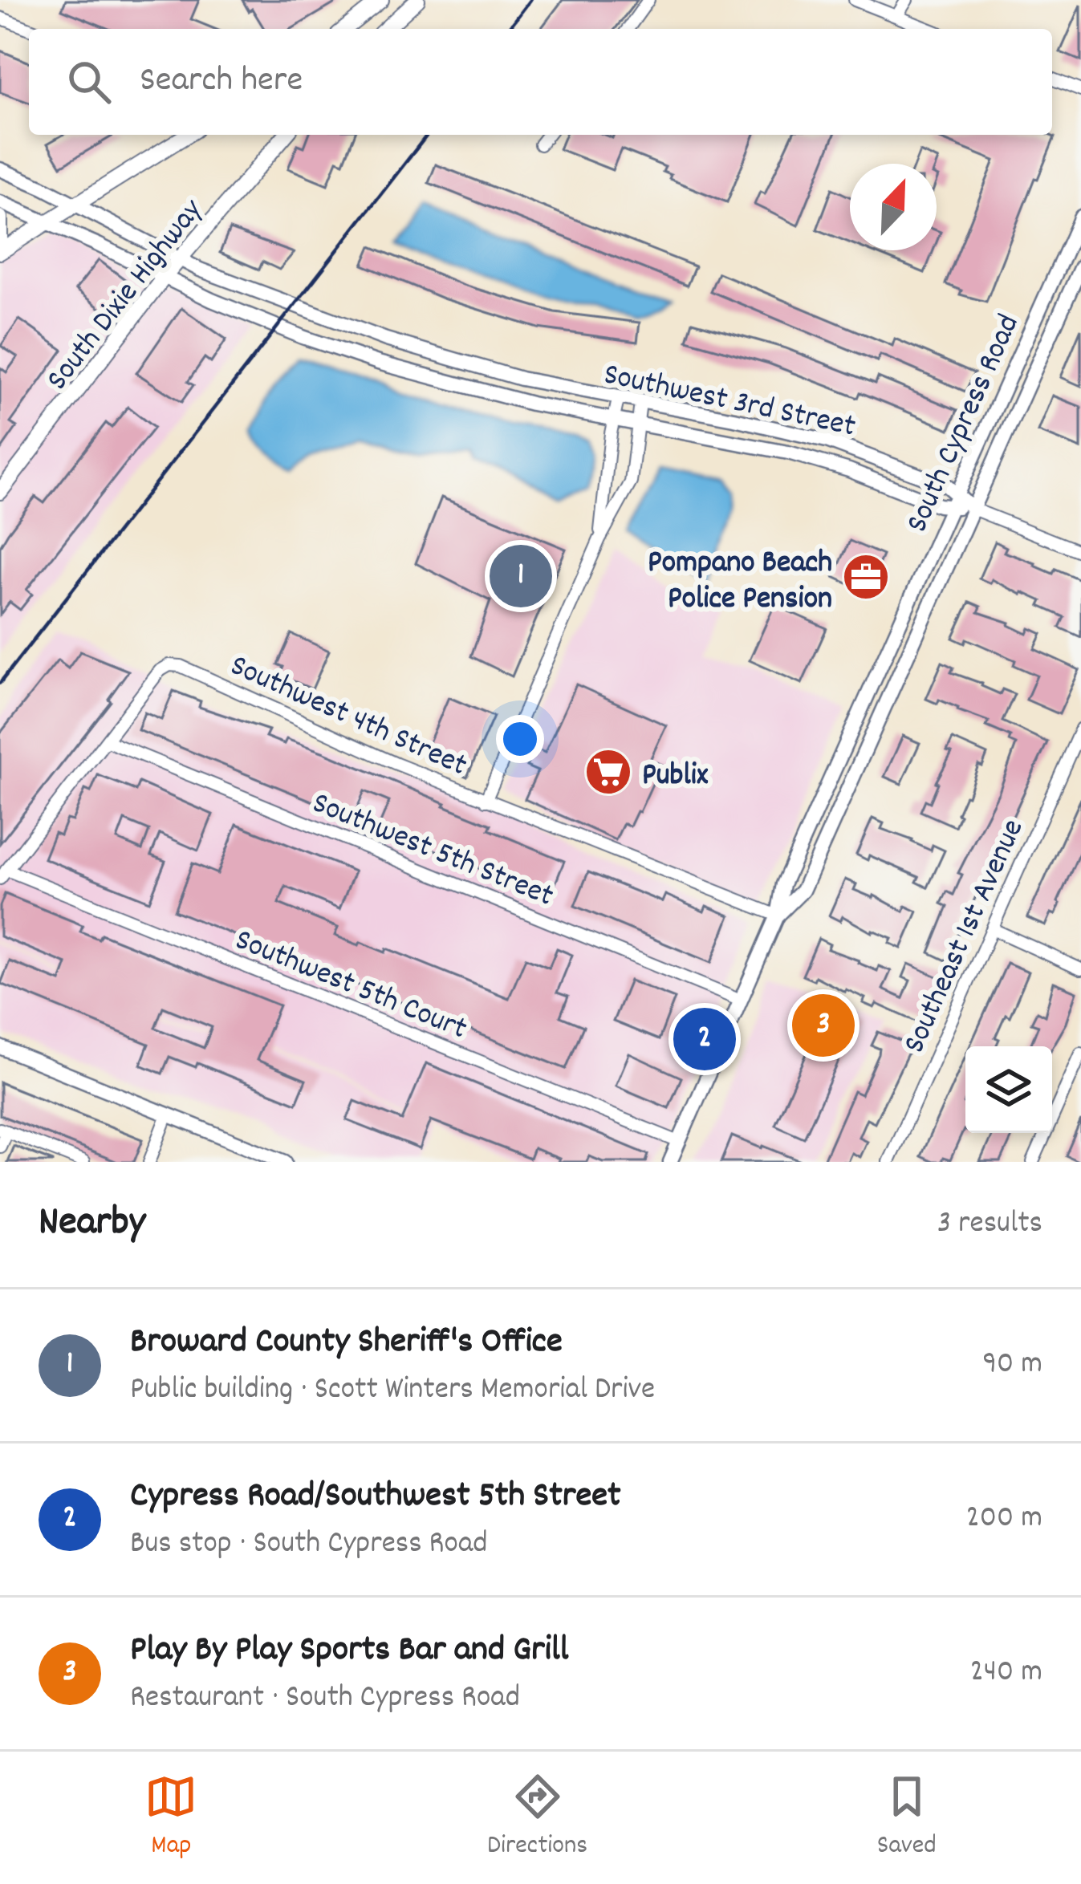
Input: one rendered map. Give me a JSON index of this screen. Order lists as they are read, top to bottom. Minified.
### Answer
{"streets":{"main road":["South Dixie Highway"],"street":["Southwest 3rd Street","South Cypress Road","Southwest 4th Street","Southwest 5th Street","Southeast 1st Avenue","Southwest 5th Court"]},"crossings":[["South Dixie Highway","Southwest 3rd Street"],["Southwest 3rd Street","South Cypress Road"],["South Cypress Road","Southwest 4th Street"],["South Cypress Road","Southwest 5th Street"],["South Cypress Road","Southwest 5th Court"],["Southwest 4th Street","Southwest 5th Street"]],"places":{"office":["Pompano Beach Police Pension"],"supermarket":["Publix"]},"north":"top right","page":{"search":"Search here","pins":["1","3","2"],"heading":["Nearby","3 results"],"list":[{"mark":"1","name":"Broward County Sheriff's Office","note":"Public building · Scott Winters Memorial Drive","value":"90 m"},{"mark":"2","name":"Cypress Road/Southwest 5th Street","note":"Bus stop · South Cypress Road","value":"200 m"},{"mark":"3","name":"Play By Play Sports Bar and Grill","note":"Restaurant · South Cypress Road","value":"240 m"}],"nav":["Map","Directions","Saved"]}}
